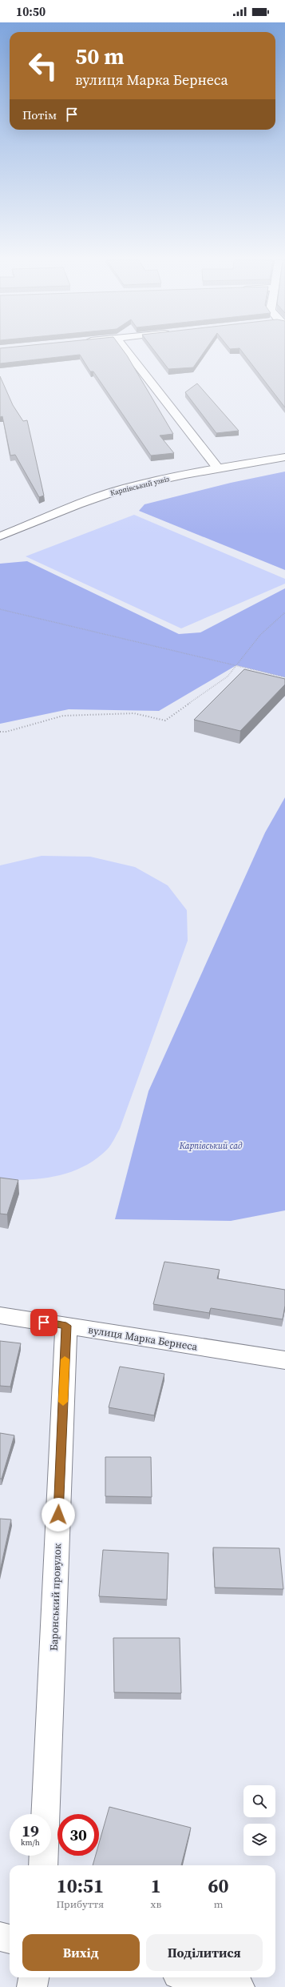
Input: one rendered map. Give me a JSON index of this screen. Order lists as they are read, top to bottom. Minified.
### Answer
{"streets":{"street":["Карпівський узвіз","вулиця Марка Бернеса","Баронський провулок"]},"crossings":[["вулиця Марка Бернеса","Баронський провулок"]],"parks":["Карпівський сад"],"page":{"status":"10:50","turn":["50 m","вулиця Марка Бернеса"],"then":"Потім","speed":"19 km/h","limit":"30","eta":["10:51","Прибуття","1","хв","60","m"],"buttons":["Вихід","Поділитися"]}}
